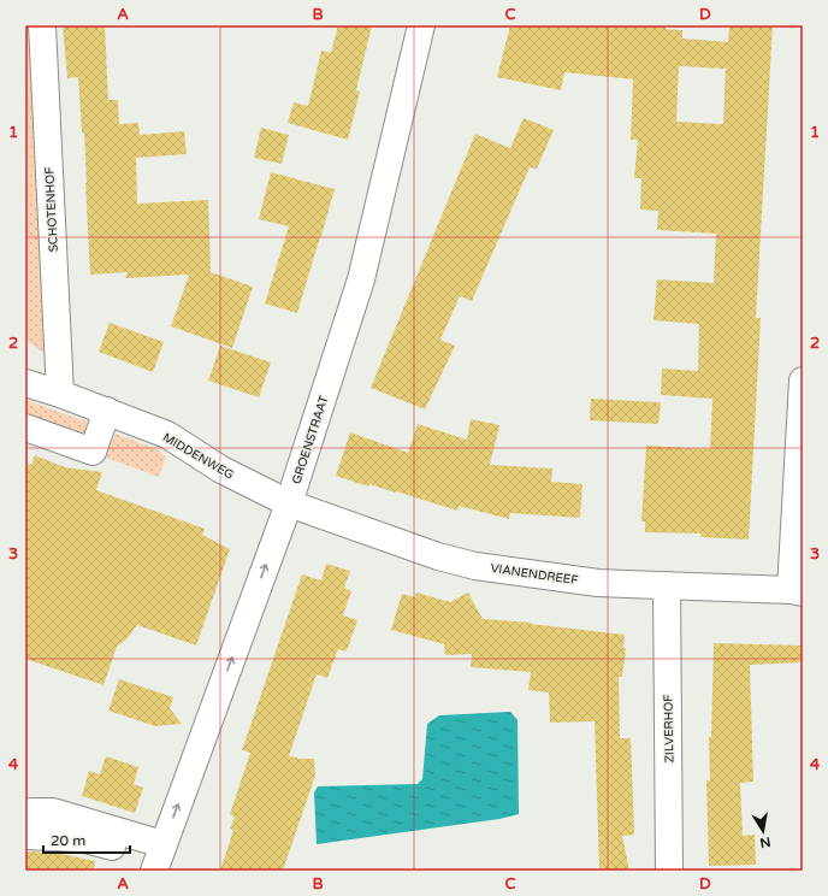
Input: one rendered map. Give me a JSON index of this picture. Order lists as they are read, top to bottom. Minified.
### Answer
{"streets":{"street":["SCHOTENHOF","GROENSTRAAT","MIDDENWEG","VIANENDREEF","ZILVERHOF"]},"crossings":[["SCHOTENHOF","MIDDENWEG"],["GROENSTRAAT","MIDDENWEG"],["GROENSTRAAT","VIANENDREEF"],["MIDDENWEG","VIANENDREEF"],["VIANENDREEF","ZILVERHOF"]],"one_way":["GROENSTRAAT"],"scale_bar":"20 m","north":"bottom","grid":{"columns":["A","B","C","D"],"rows":["1","2","3","4"]}}
